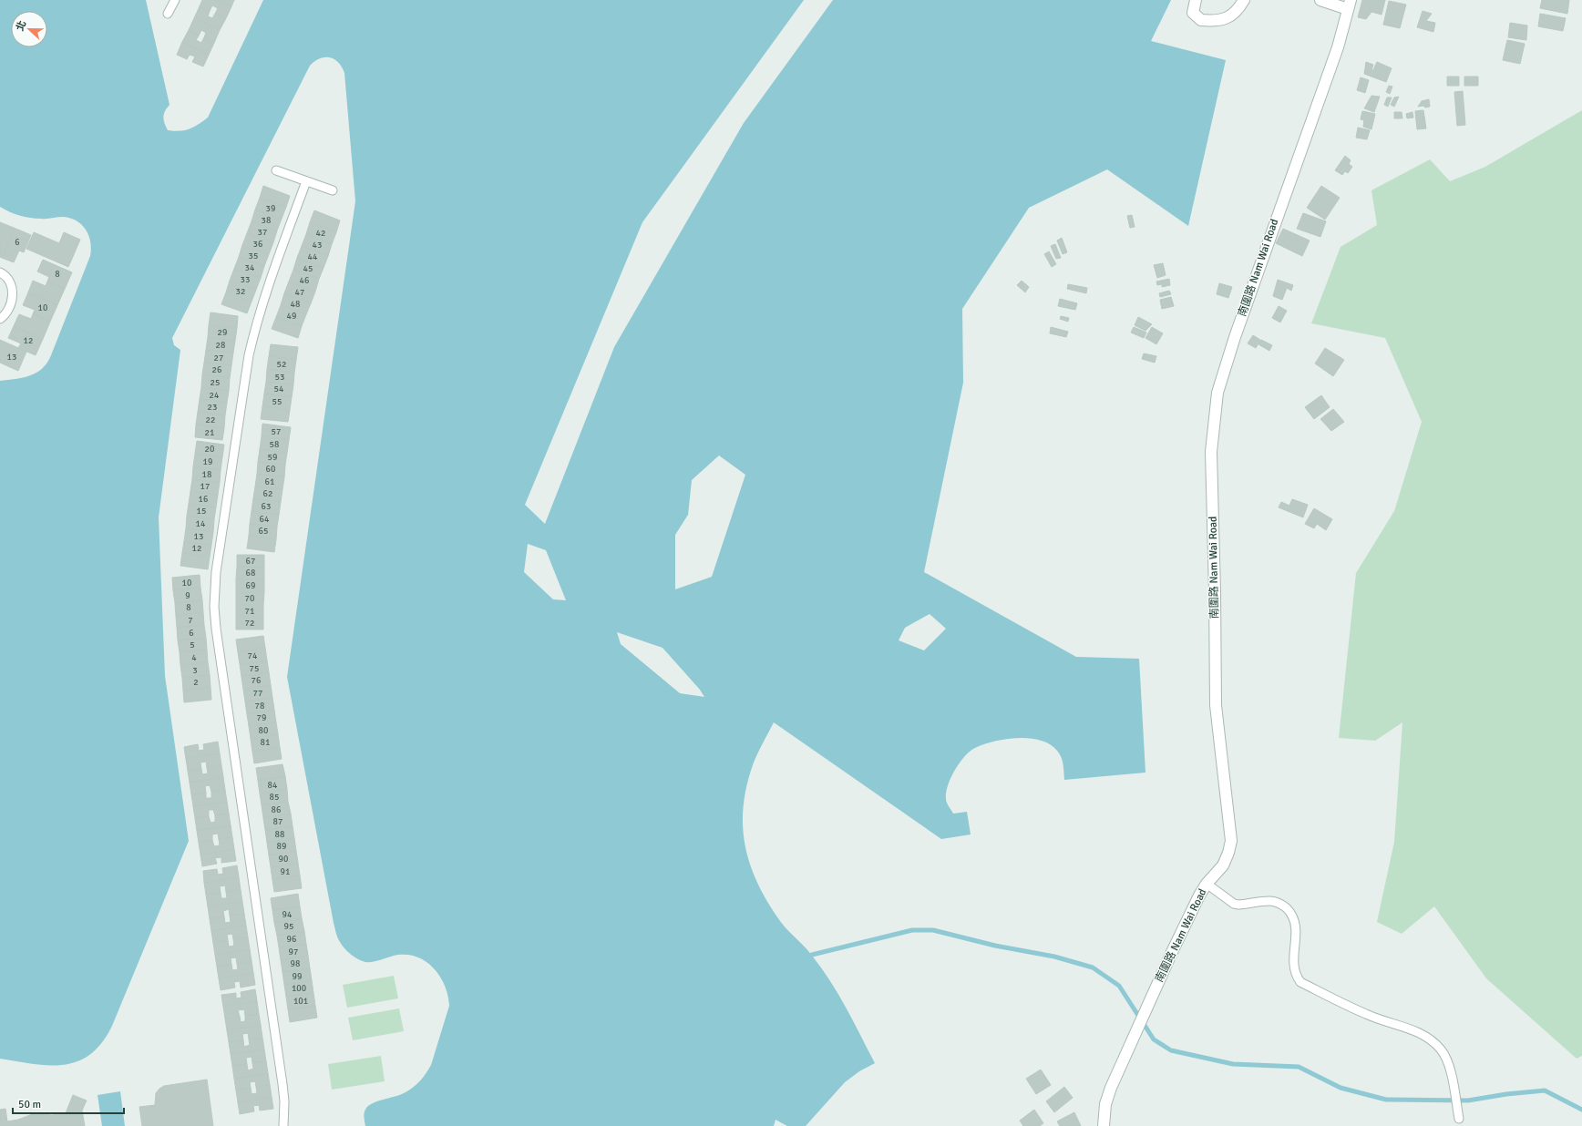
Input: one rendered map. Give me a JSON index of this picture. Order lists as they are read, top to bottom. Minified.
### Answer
{"streets":{"street":["南圍路 Nam Wai Road"]},"house_numbers":["39","38","37","42","6","36","43","35","44","34","45","8","33","46","32","47","48","10","49","29","12","28","13","27","52","26","53","25","54","24","55","23","22","57","21","58","20","59","19","60","18","61","17","62","16","63","15","64","14","65","13","12","67","68","10","69","9","70","8","71","7","72","6","5","74","4","75","3","76","2","77","78","79","80","81","84","85","86","87","88","89","90","91","94","95","96","97","98","99","100","101"],"scale_bar":"50 m","north":"left"}
